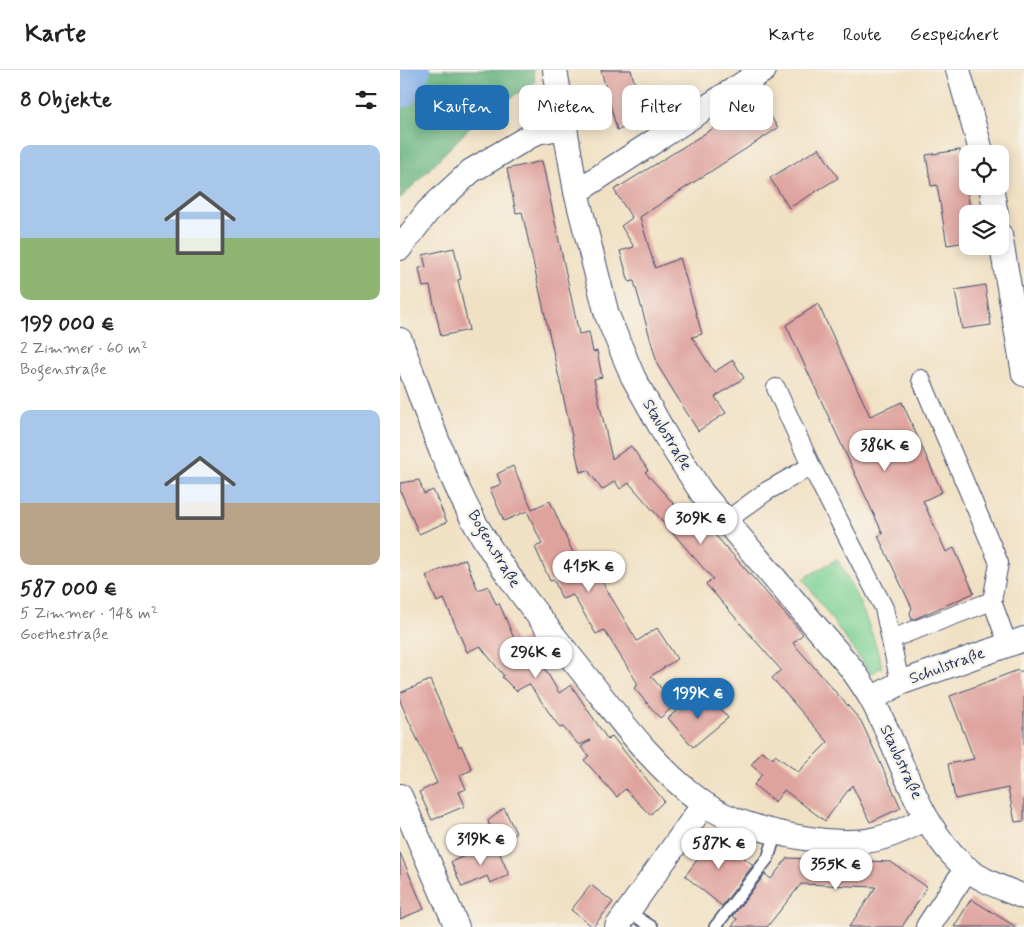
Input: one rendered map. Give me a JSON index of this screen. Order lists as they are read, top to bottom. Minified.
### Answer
{"streets":{"street":["Staubstraße","Bogenstraße","Schulstraße"]},"crossings":[["Staubstraße","Bogenstraße"],["Staubstraße","Schulstraße"]],"page":{"header":"Karte","nav":["Karte","Route","Gespeichert"],"heading":"8 Objekte","chip":["Kaufen","Mieten","Filter","Neu"],"list":[{"name":"199 000 €","note":"2 Zimmer · 60 m² · Bogenstraße"},{"name":"587 000 €","note":"5 Zimmer · 148 m² · Goethestraße"}],"price":["386K €","309K €","415K €","296K €","199K €","319K €","587K €","355K €"]}}
